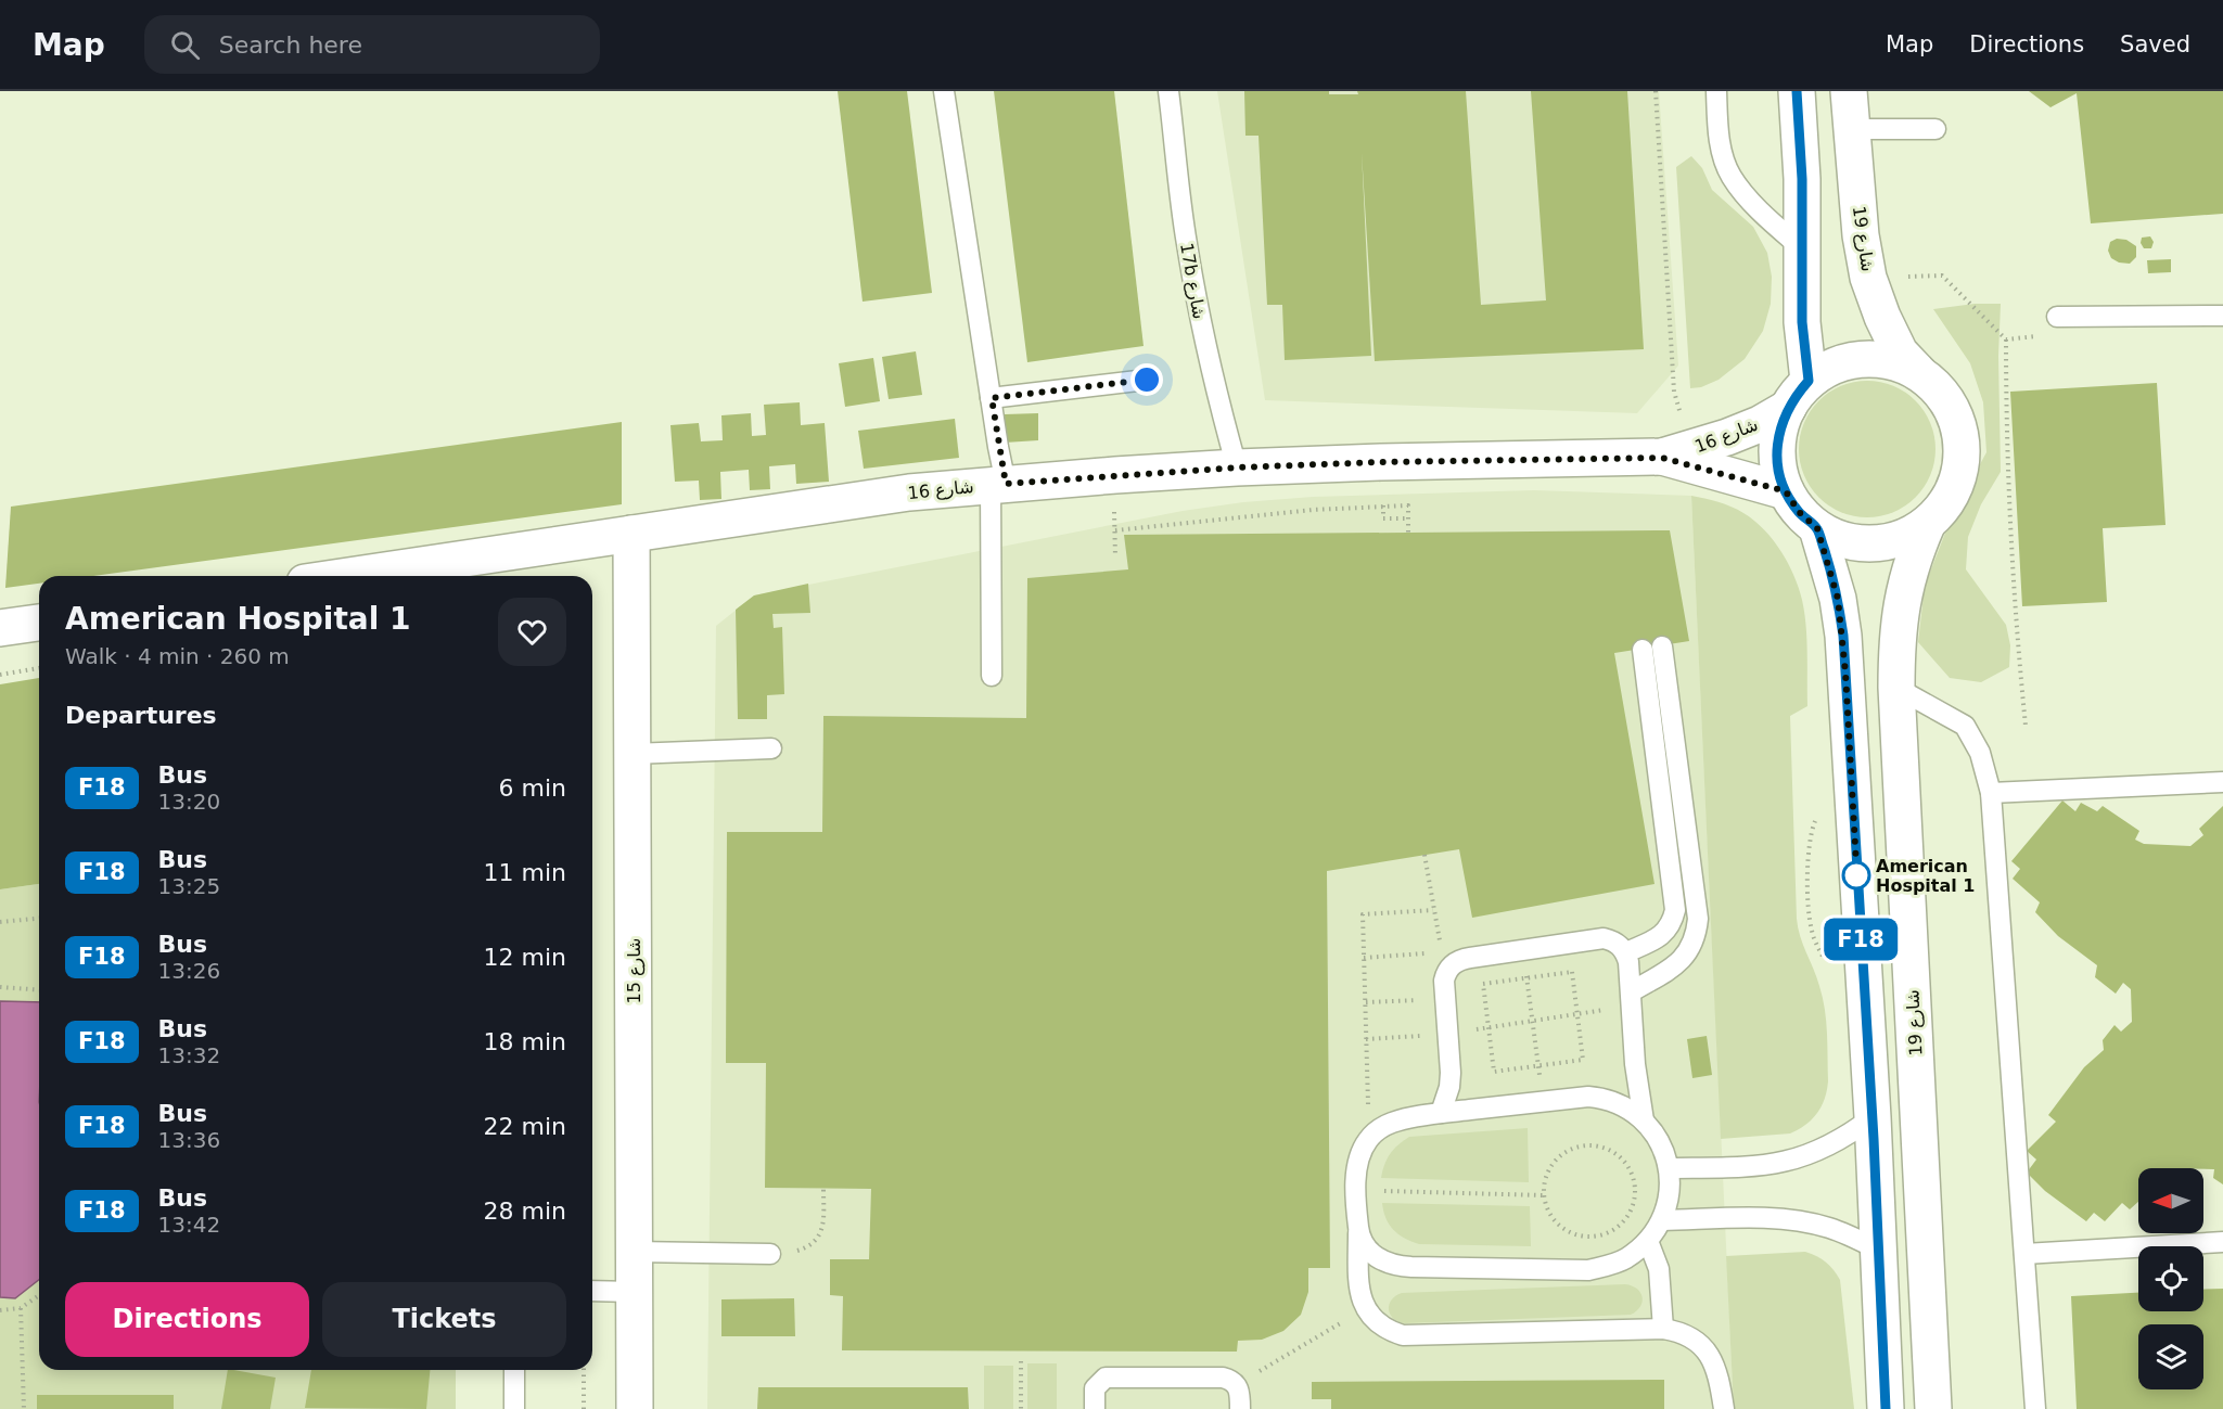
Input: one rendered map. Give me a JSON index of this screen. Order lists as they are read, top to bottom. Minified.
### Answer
{"streets":{"main road":["شارع 19","شارع 16","شارع 15"],"lane":["17b شارع"]},"crossings":[["شارع 19","شارع 16"],["17b شارع","شارع 16"],["شارع 16","شارع 15"]],"places":["American Hospital 1"],"lines":["bus line F18"],"north":"left","page":{"header":"Map","search":"Search here","nav":["Map","Directions","Saved"],"on_map":"F18","heading":[["American Hospital 1","Walk · 4 min · 260 m"],"Departures"],"list":[{"mark":"F18","name":"Bus","note":"13:20","value":"6 min"},{"mark":"F18","name":"Bus","note":"13:25","value":"11 min"},{"mark":"F18","name":"Bus","note":"13:26","value":"12 min"},{"mark":"F18","name":"Bus","note":"13:32","value":"18 min"},{"mark":"F18","name":"Bus","note":"13:36","value":"22 min"},{"mark":"F18","name":"Bus","note":"13:42","value":"28 min"}],"buttons":["Directions","Tickets"]}}
